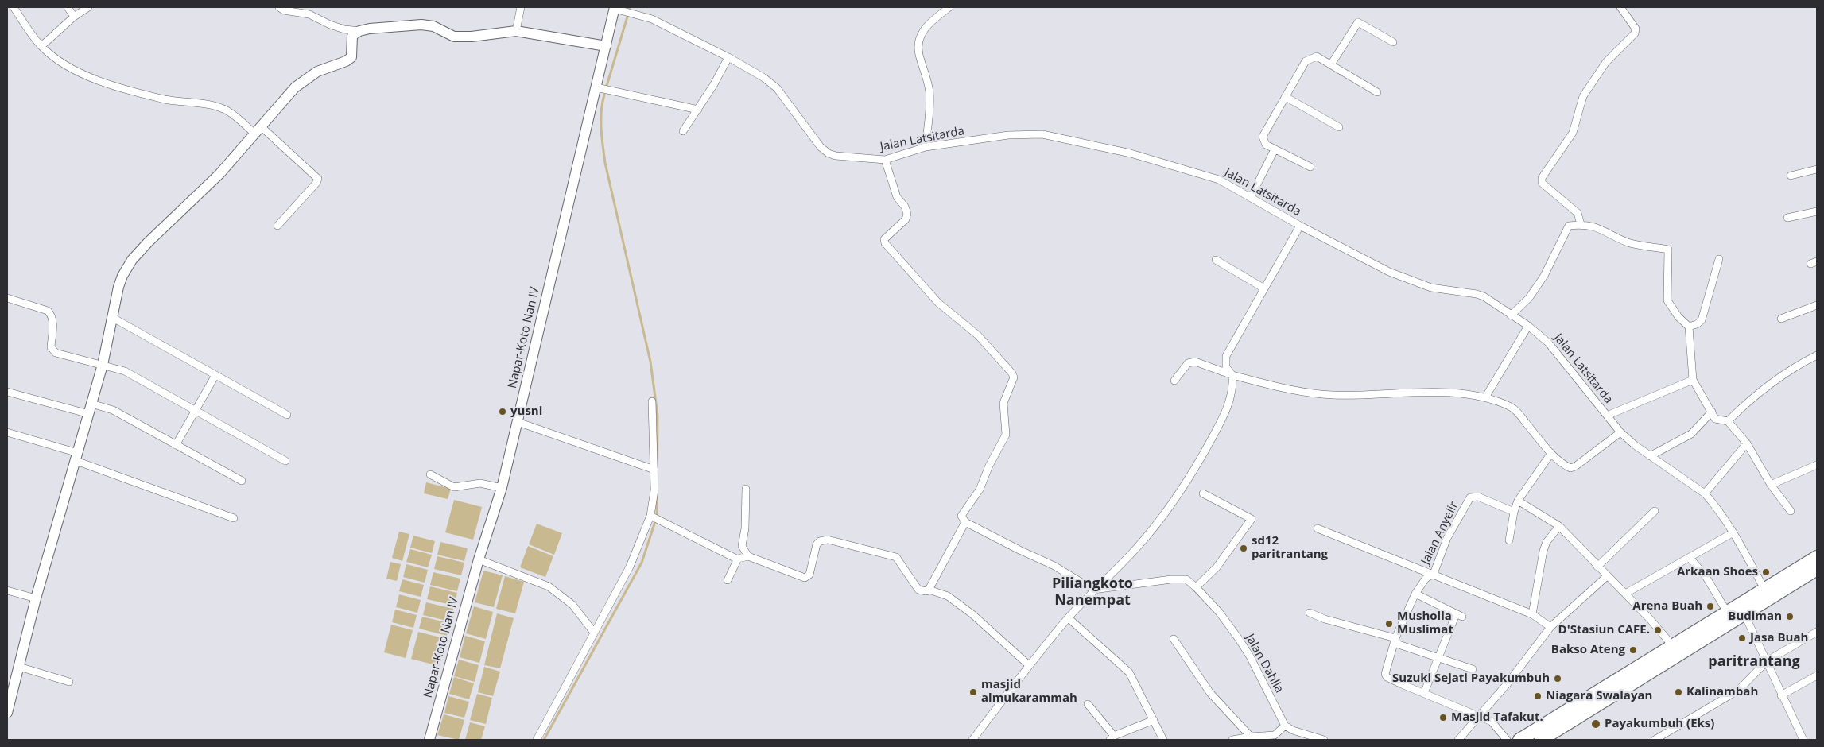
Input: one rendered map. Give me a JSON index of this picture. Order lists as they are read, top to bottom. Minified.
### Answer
{"streets":{"street":["Jalan Latsitarda","Napar-Koto Nan IV","Jalan Anyelir","Jalan Dahlia"]},"crossings":[["Jalan Latsitarda","Napar-Koto Nan IV"]],"districts":["Piliangkoto Nanempat","paritrantang"],"places":["yusni","sd12 paritrantang","Arkaan Shoes","Arena Buah","Budiman","Musholla Muslimat","D'Stasiun CAFE.","Jasa Buah","Bakso Ateng","Suzuki Sejati Payakumbuh","masjid almukarammah","Kalinambah","Niagara Swalayan","Masjid Tafakut.","Payakumbuh (Eks)"]}
